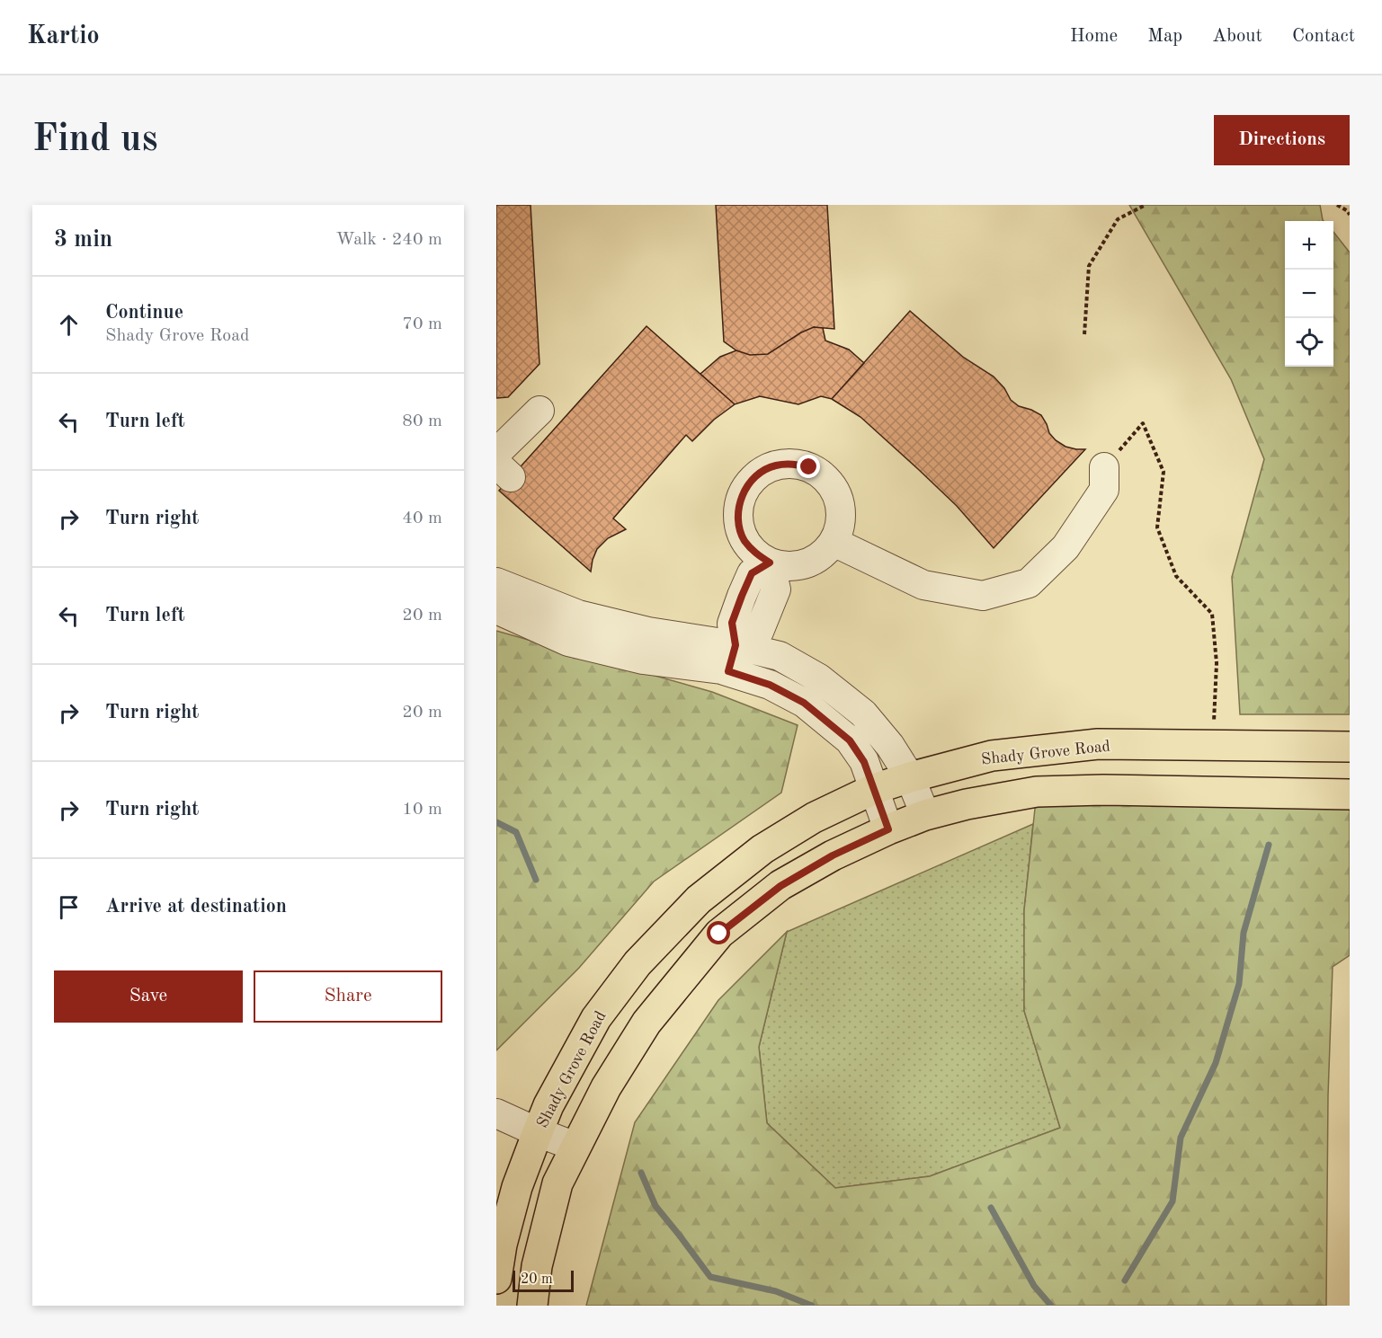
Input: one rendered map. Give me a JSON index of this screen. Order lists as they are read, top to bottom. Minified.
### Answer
{"streets":{"main road":["Shady Grove Road"]},"scale_bar":"20 m","page":{"header":"Kartio","nav":["Home","Map","About","Contact"],"buttons":["Directions",["Save","Share"]],"title":"Find us","heading":["3 min","Walk · 240 m"],"map_buttons":["+","−"],"list":[["Continue","Shady Grove Road","70 m"],["Turn left","80 m"],["Turn right","40 m"],["Turn left","20 m"],["Turn right","20 m"],["Turn right","10 m"],"Arrive at destination"],"scale":"20 m"}}
